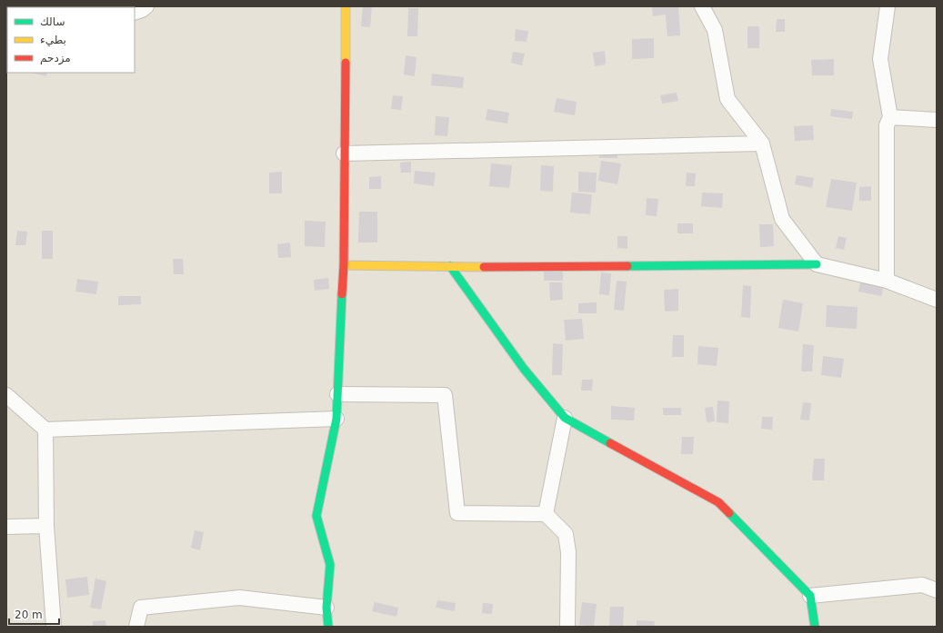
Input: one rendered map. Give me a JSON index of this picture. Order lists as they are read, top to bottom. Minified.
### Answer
{"legend":["سالك","بطيء","مزدحم"],"scale_bar":"20 m"}
